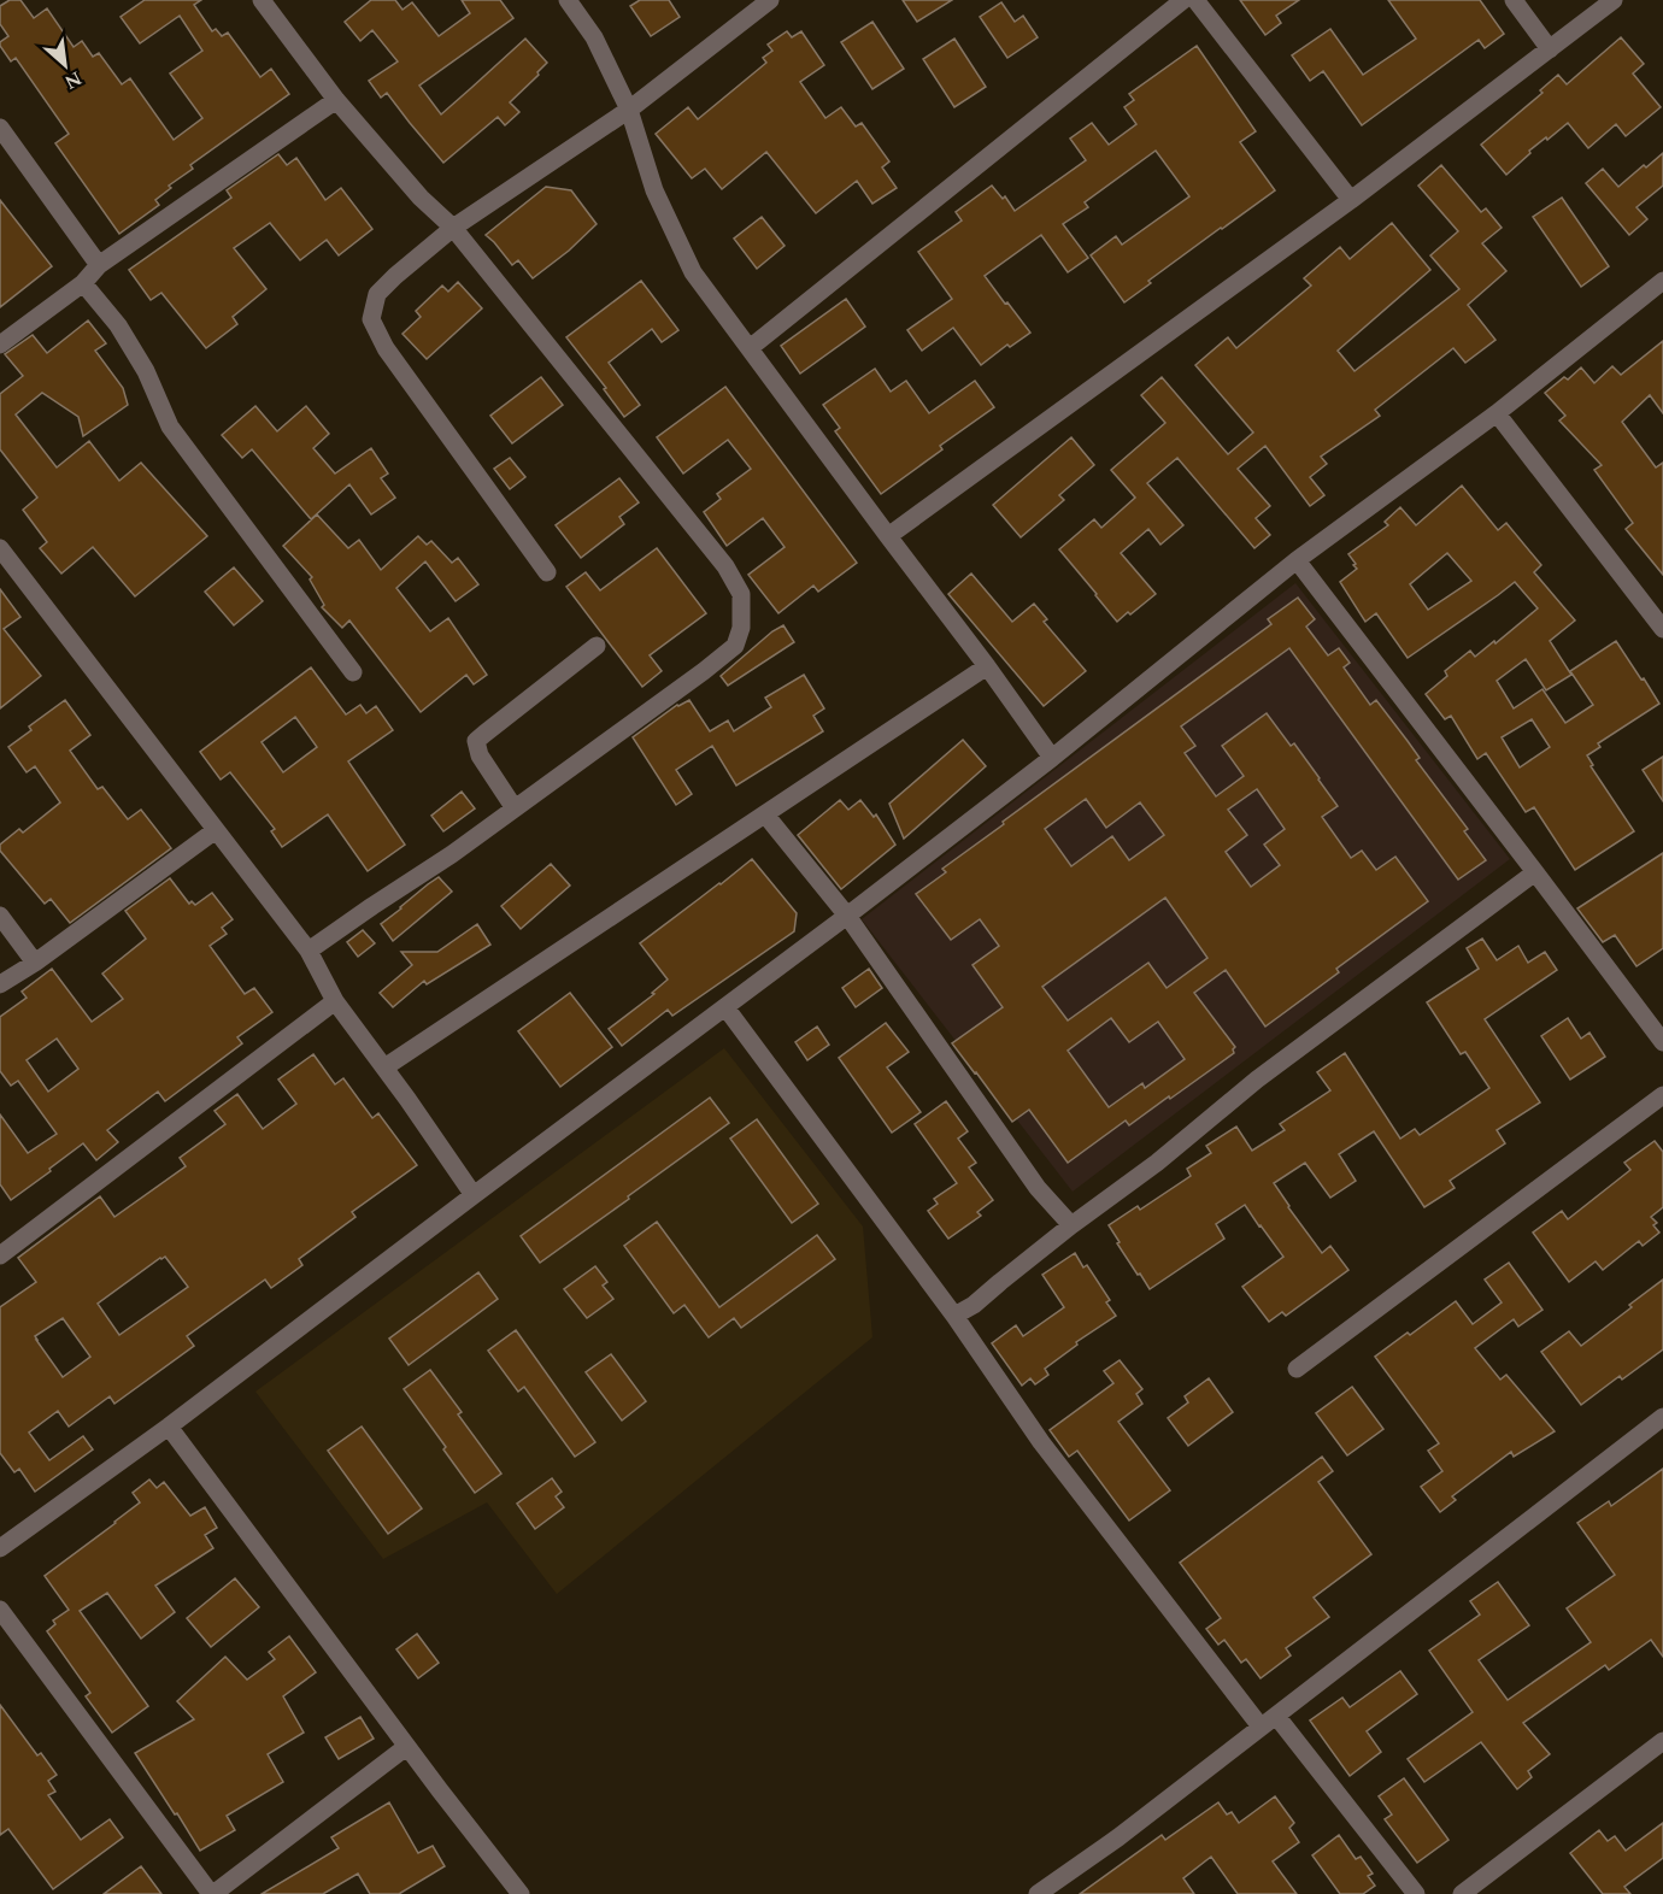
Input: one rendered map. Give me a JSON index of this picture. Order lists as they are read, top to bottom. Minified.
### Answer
{"north":"bottom right"}
